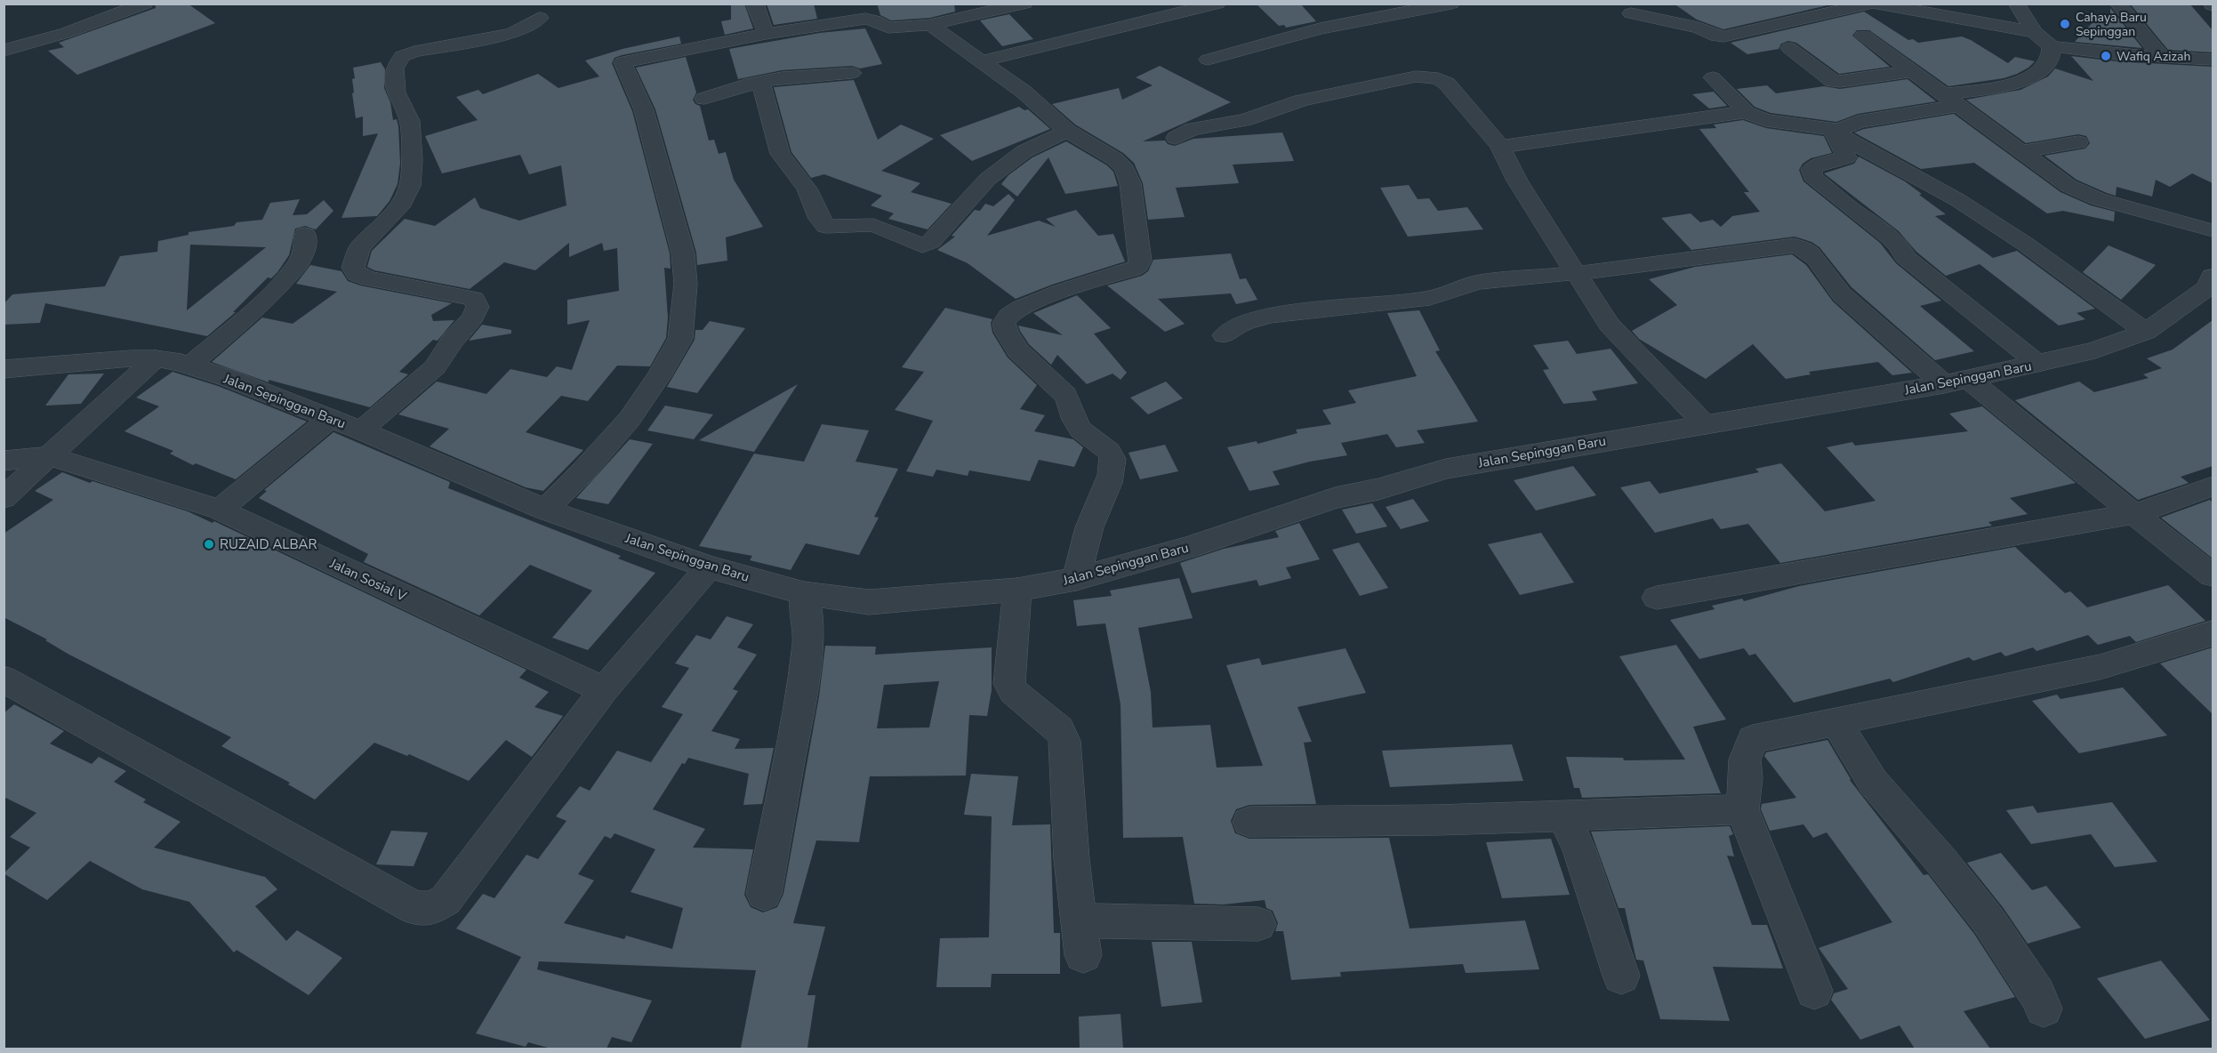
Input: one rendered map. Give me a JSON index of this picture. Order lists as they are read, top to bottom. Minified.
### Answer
{"streets":{"street":["Jalan Sepinggan Baru","Jalan Sosial V"]},"places":["Cahaya Baru Sepinggan","Wafiq Azizah","RUZAID ALBAR"]}
